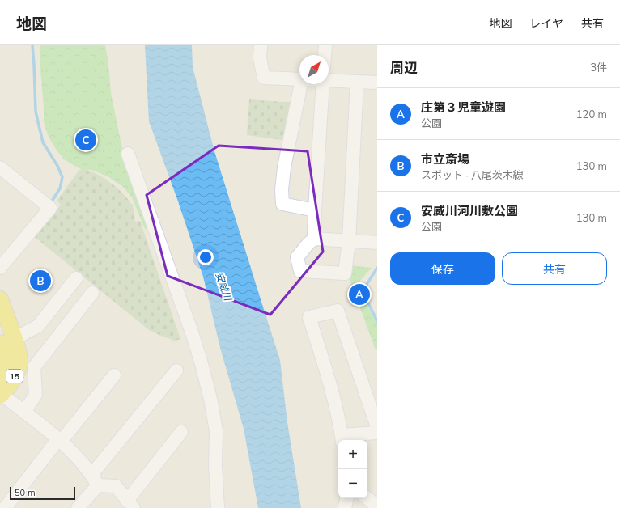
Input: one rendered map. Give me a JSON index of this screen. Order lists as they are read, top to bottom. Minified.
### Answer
{"streets":{"main road":["15"]},"water":["安威川"],"scale_bar":"50 m","north":"top right","page":{"header":"地図","nav":["地図","レイヤ","共有"],"heading":["周辺","3件"],"list":[{"mark":"A","name":"庄第３児童遊園","note":"公園","value":"120 m"},{"mark":"B","name":"市立斎場","note":"スポット · 八尾茨木線","value":"130 m"},{"mark":"C","name":"安威川河川敷公園","note":"公園","value":"130 m"}],"pins":["C","B","A"],"buttons":["保存","共有"],"map_buttons":["+","−"],"scale":"50 m"}}
